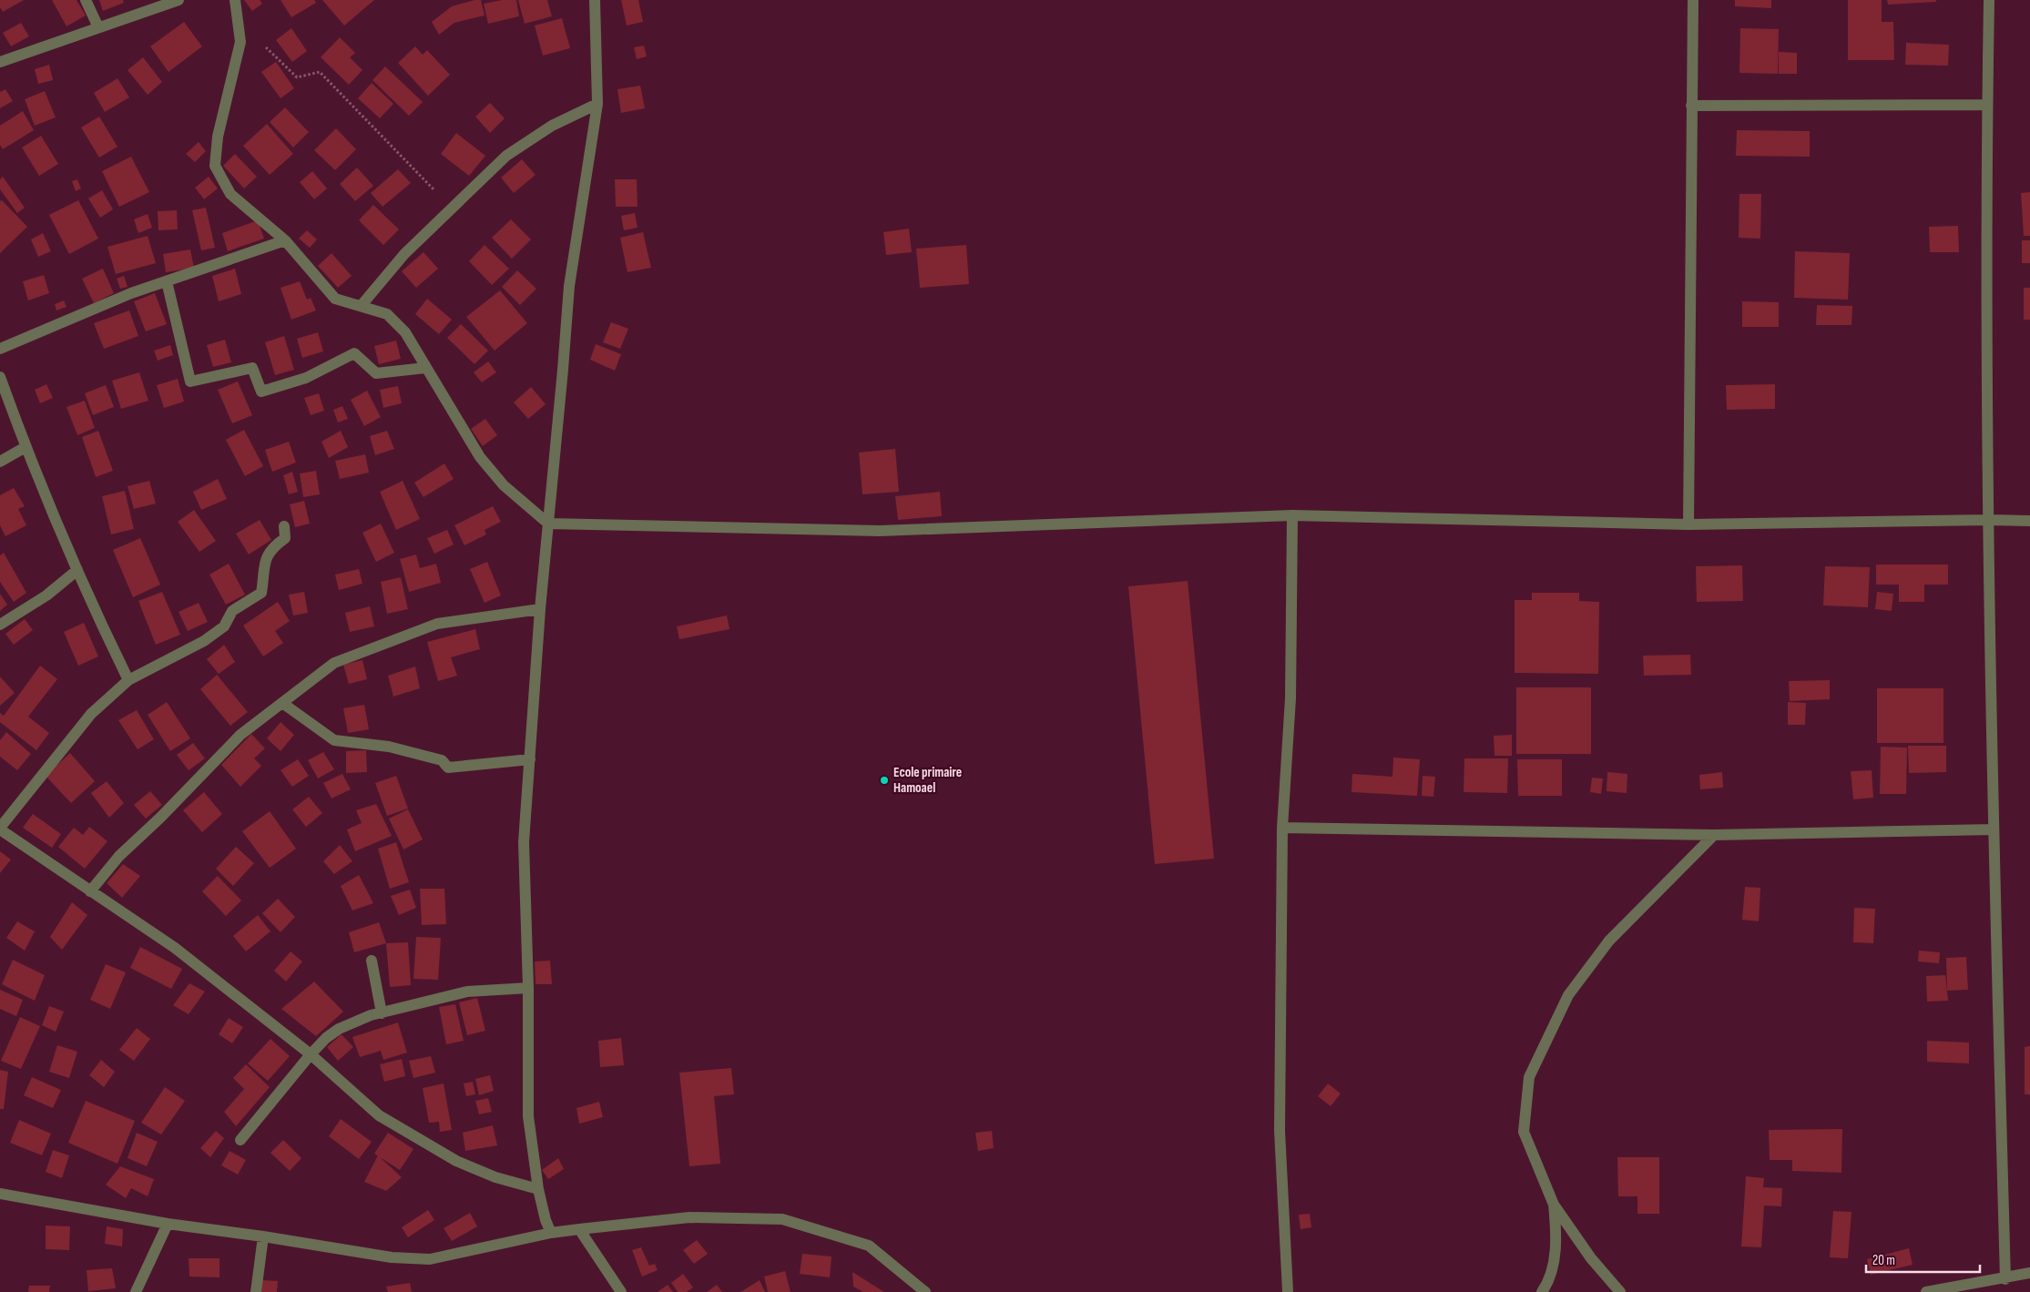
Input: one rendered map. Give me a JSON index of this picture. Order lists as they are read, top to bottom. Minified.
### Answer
{"places":["Ecole primaire Hamoael"],"scale_bar":"20 m"}
